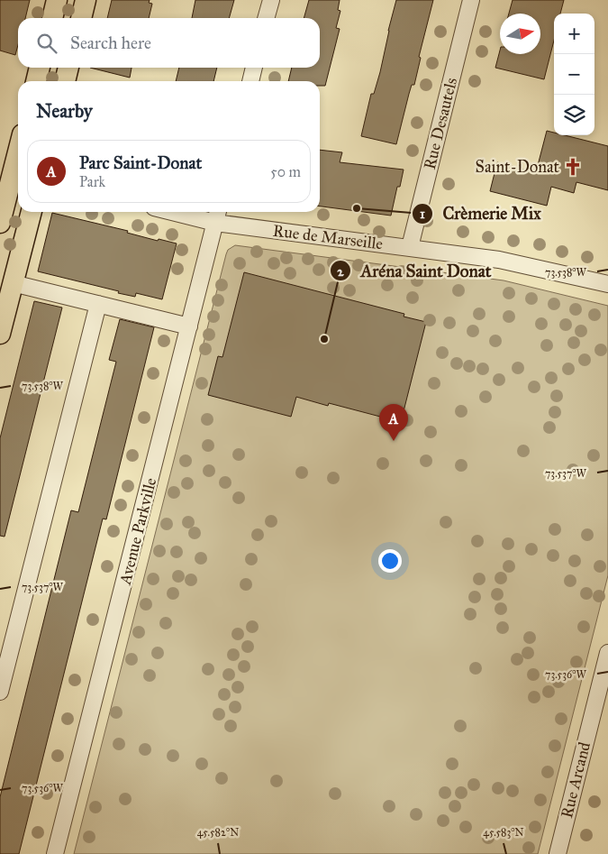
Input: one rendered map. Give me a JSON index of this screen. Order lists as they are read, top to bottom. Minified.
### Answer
{"streets":{"street":["Rue Desautels","Rue de Marseille","Avenue Parkville","Rue Arcand"]},"crossings":[["Rue Desautels","Rue de Marseille"],["Rue de Marseille","Avenue Parkville"]],"places":{"church":["Saint-Donat"],"other":["Crèmerie Mix","Aréna Saint Donat"]},"north":"right","page":{"map_buttons":["+","−"],"search":"Search here","heading":"Nearby","list":[{"mark":"A","name":"Parc Saint-Donat","note":"Park","value":"50 m"}],"pins":"A"},"coordinates":["73.538°W","73.537°W","73.536°W","45.582°N","45.583°N"]}
